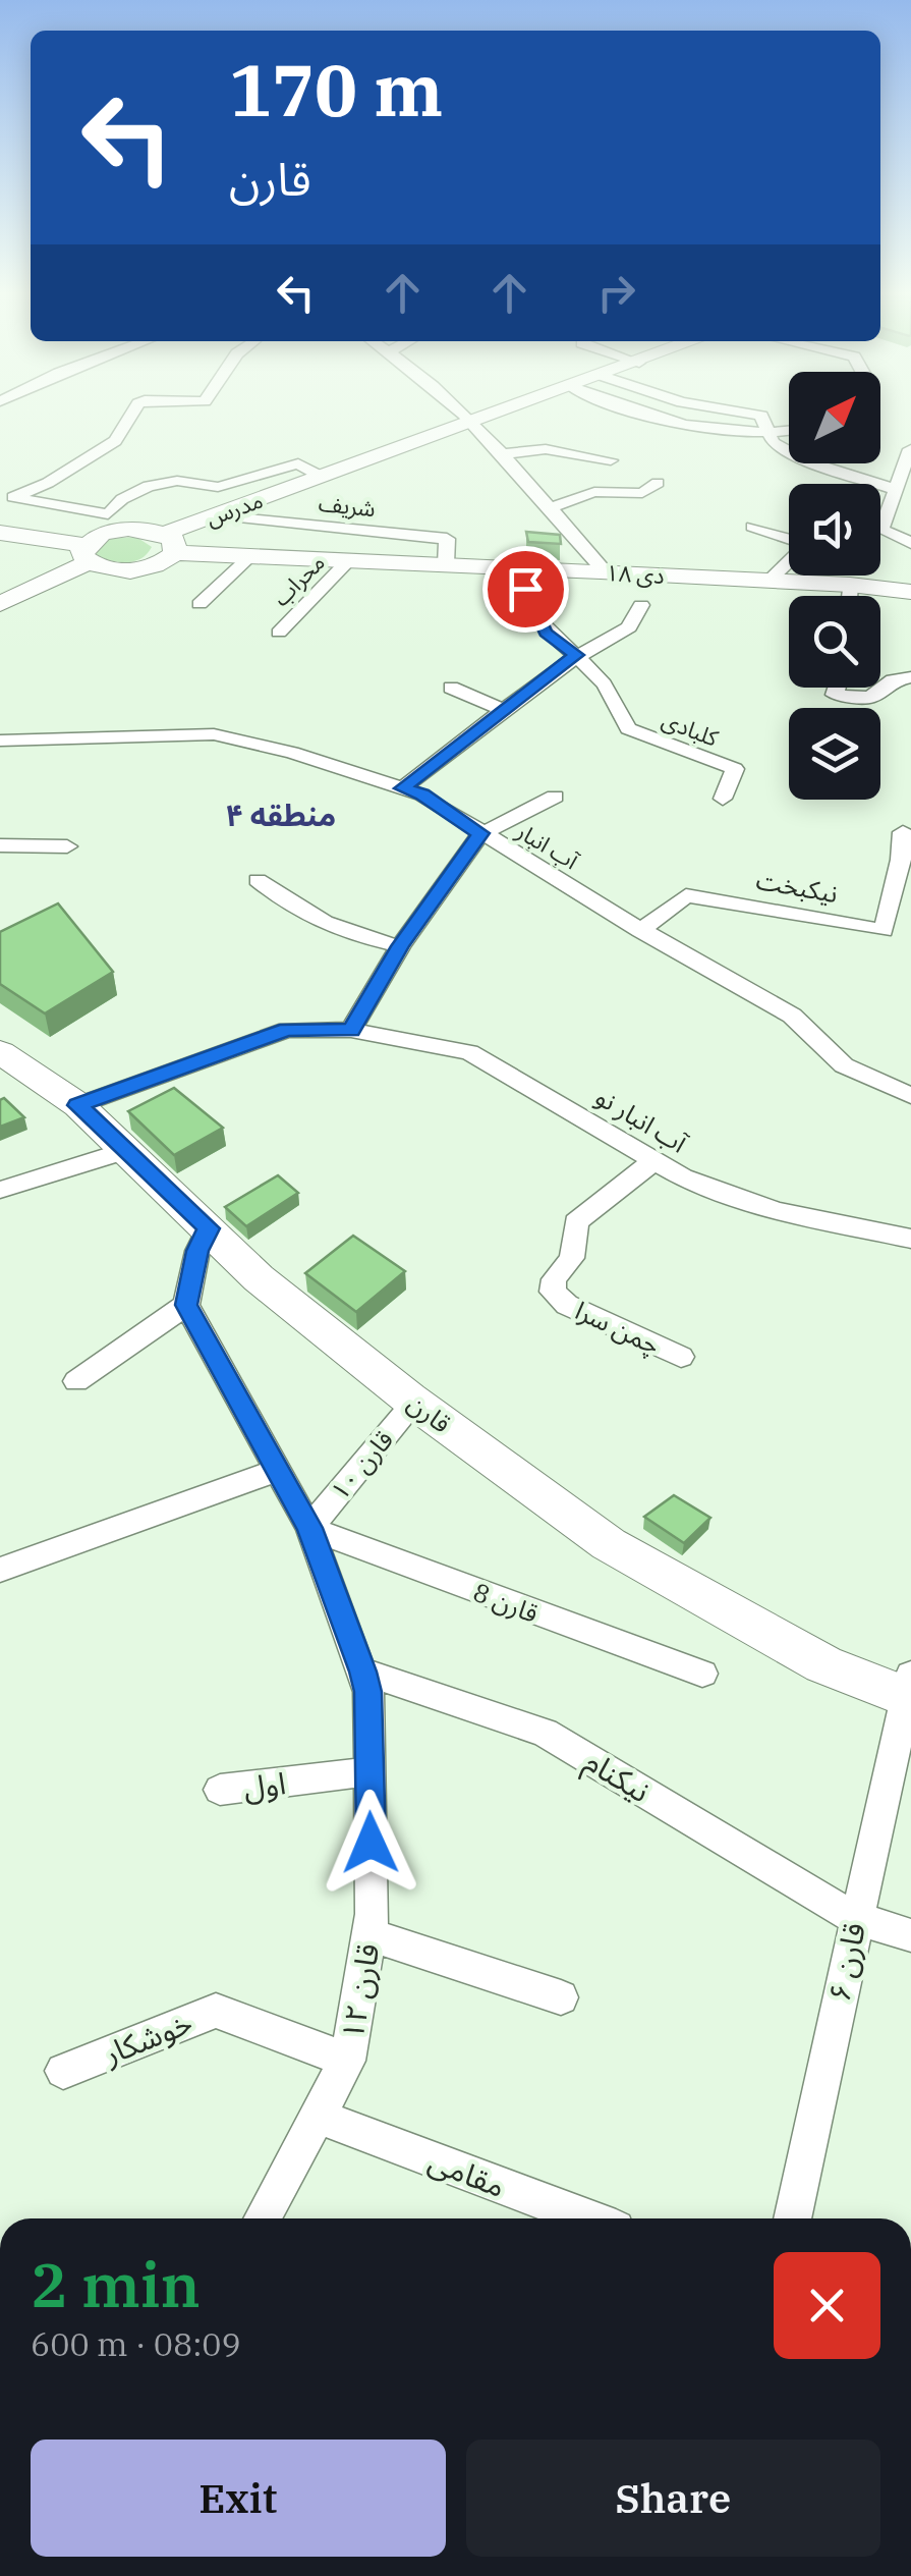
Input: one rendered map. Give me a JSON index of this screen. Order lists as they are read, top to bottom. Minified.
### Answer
{"streets":{"main road":["مدرس","۱۸ دی","قارن"],"street":["شریف","محراب","کلبادی","آب انبار","نیکبخت","آب انبار نو","چمن سرا","قارن ١٠","قارن 8","نیکنام","اول","قارن ۶","قارن ۱۲","خوشکار","مقامی"]},"crossings":[["شریف","مدرس"],["شریف","۱۸ دی"],["مدرس","۱۸ دی"],["۱۸ دی","محراب"],["آب انبار","نیکبخت"],["آب انبار نو","چمن سرا"],["آب انبار نو","قارن"],["قارن","قارن ١٠"],["قارن","قارن ۶"],["قارن ١٠","قارن 8"],["قارن ١٠","قارن ۱۲"],["قارن 8","قارن ۱۲"],["نیکنام","قارن ۶"],["نیکنام","قارن ۱۲"],["اول","قارن ۱۲"],["قارن ۱۲","خوشکار"],["قارن ۱۲","مقامی"]],"districts":["منطقه ۴"],"north":"top right","page":{"turn":["170 m","قارن"],"heading":["2 min","600 m · 08:09"],"buttons":["Exit","Share"]}}
